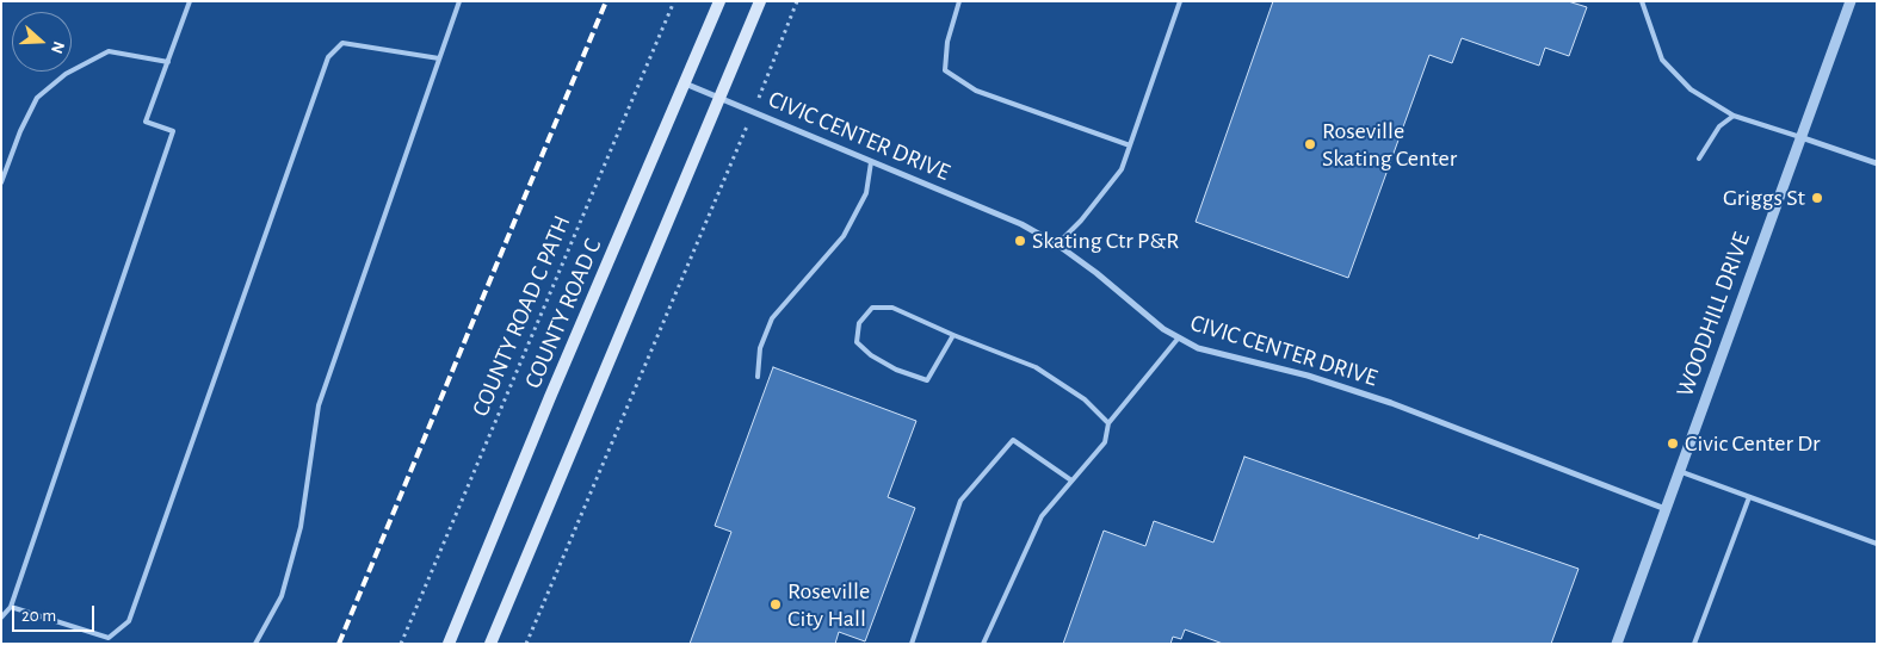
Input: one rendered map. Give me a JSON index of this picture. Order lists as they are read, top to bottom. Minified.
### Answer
{"streets":{"main road":["COUNTY ROAD C"],"street":["CIVIC CENTER DRIVE","WOODHILL DRIVE"],"path":["COUNTY ROAD C PATH"]},"crossings":[["CIVIC CENTER DRIVE","COUNTY ROAD C"],["CIVIC CENTER DRIVE","WOODHILL DRIVE"]],"places":["Roseville Skating Center","Griggs St","Skating Ctr P&R","Civic Center Dr","Roseville City Hall"],"scale_bar":"20 m","north":"right"}
